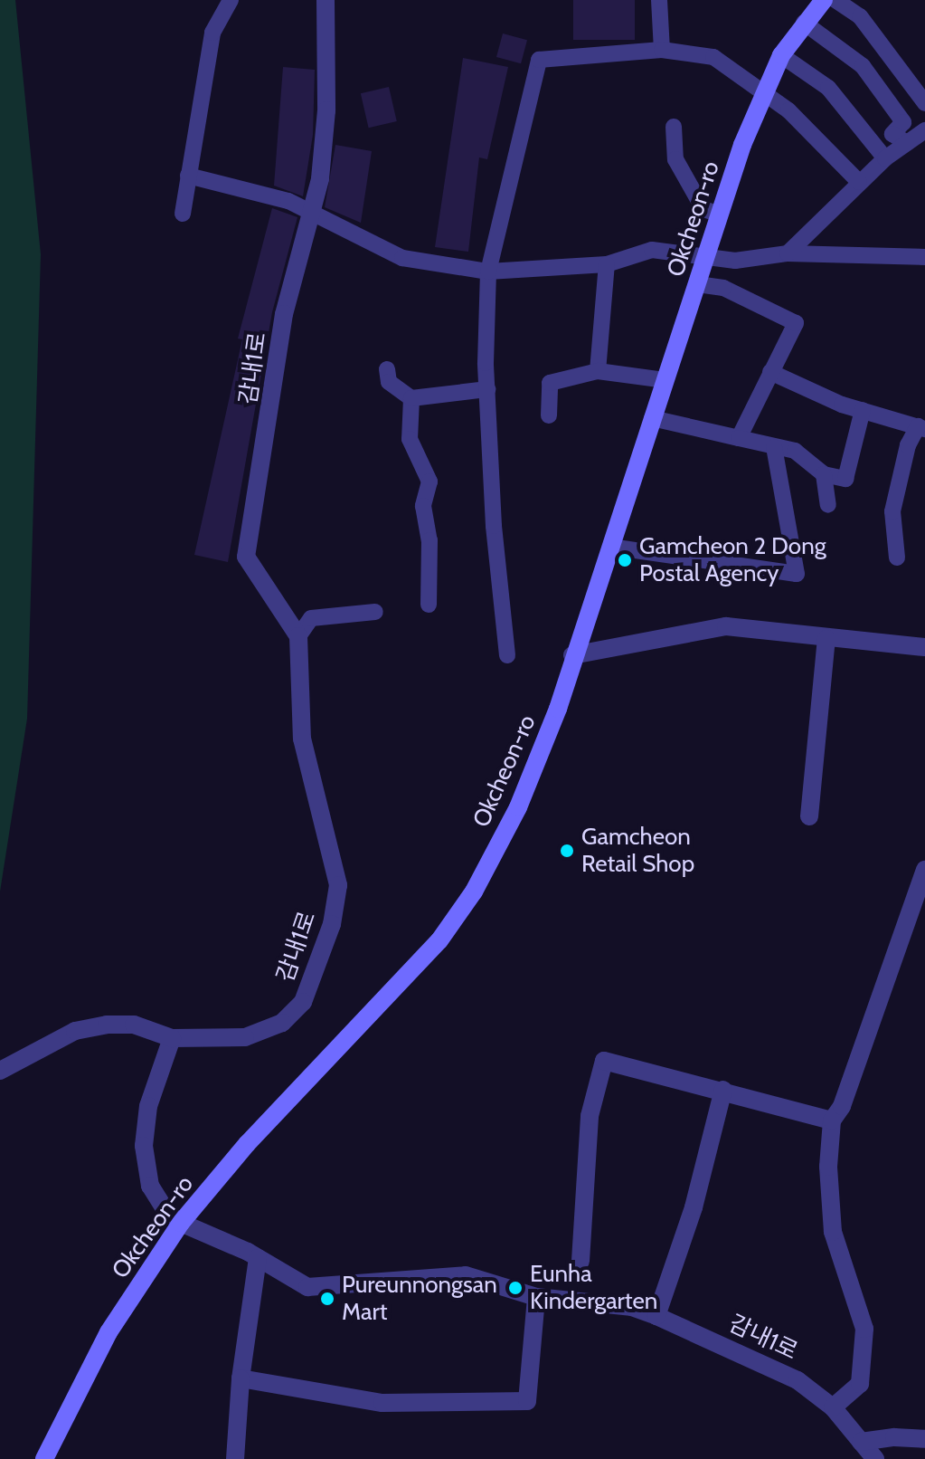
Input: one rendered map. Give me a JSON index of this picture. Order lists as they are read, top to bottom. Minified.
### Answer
{"streets":{"street":["Okcheon-ro","감내1로"]},"crossings":[["Okcheon-ro","감내1로"]],"places":["Gamcheon 2 Dong Postal Agency","Gamcheon Retail Shop","Eunha Kindergarten","Pureunnongsan Mart"]}
